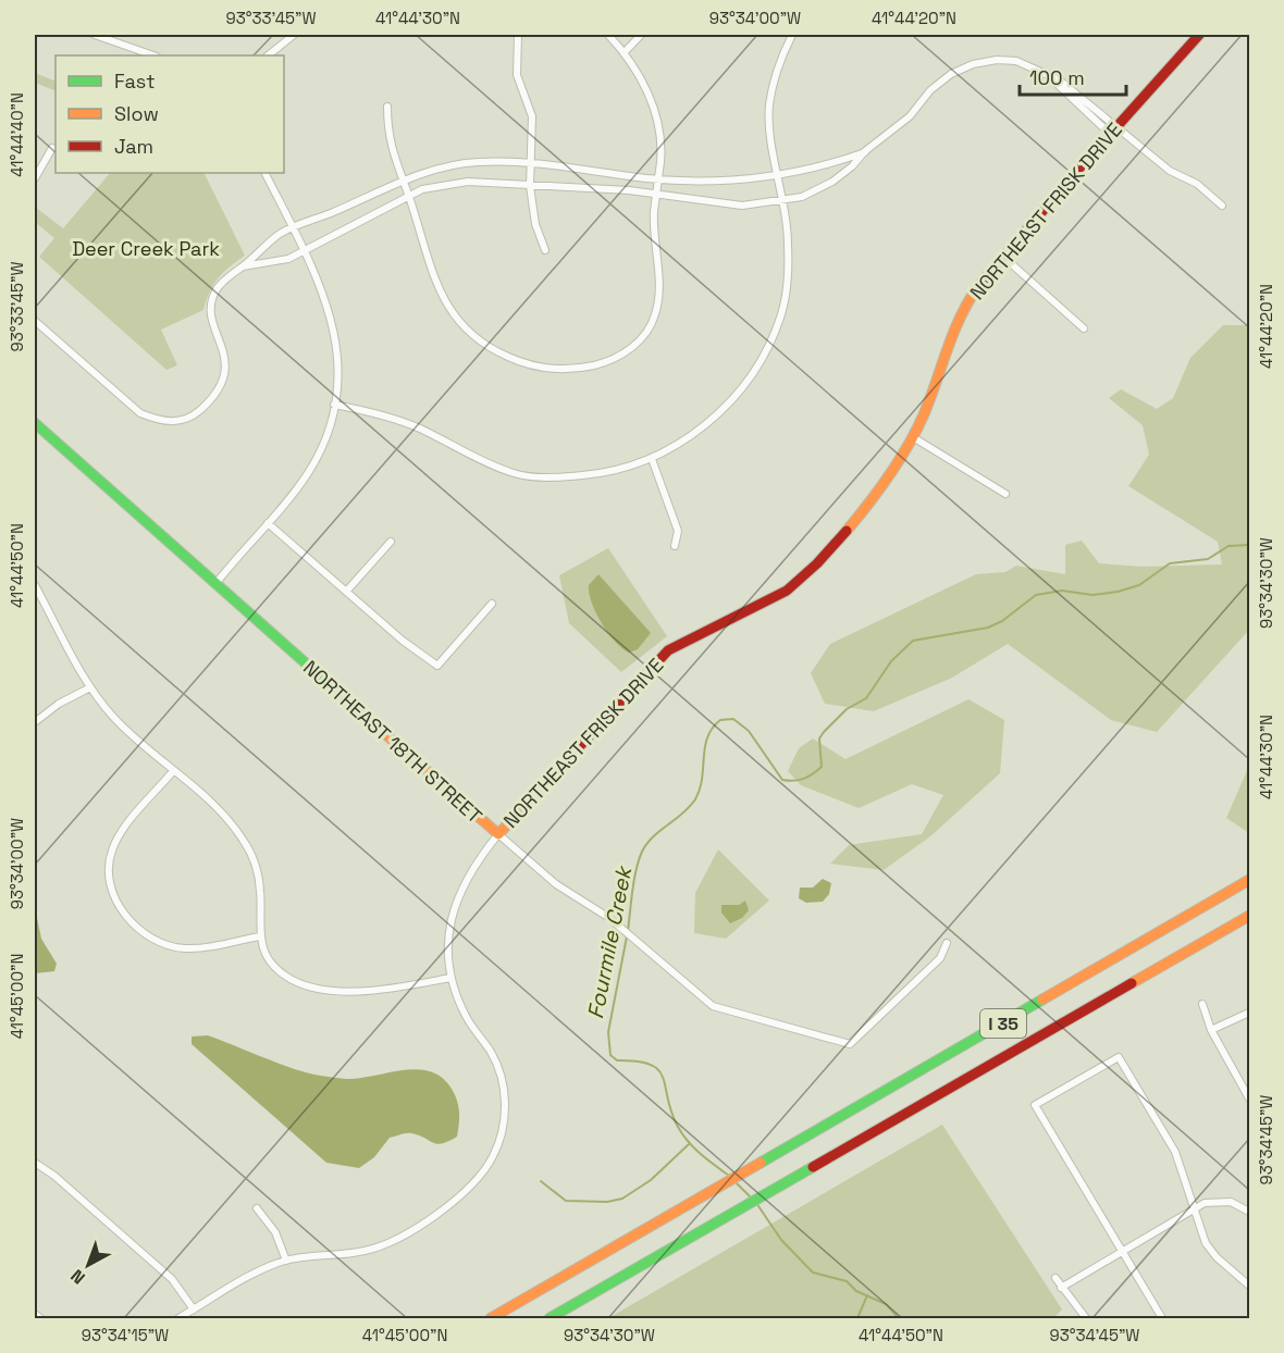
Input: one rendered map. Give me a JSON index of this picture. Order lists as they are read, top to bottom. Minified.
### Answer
{"streets":{"main road":["NORTHEAST FRISK DRIVE","NORTHEAST 18TH STREET","I 35"]},"crossings":[["NORTHEAST FRISK DRIVE","NORTHEAST 18TH STREET"]],"water":["Fourmile Creek"],"parks":["Deer Creek Park"],"legend":["Fast","Slow","Jam"],"scale_bar":"100 m","north":"bottom left","coordinates":["93°33'45\"W","41°44'30\"N","93°34'00\"W","41°44'20\"N","41°44'40\"N","41°44'50\"N","93°34'30\"W","41°45'00\"N","93°34'45\"W","93°34'15\"W"]}
